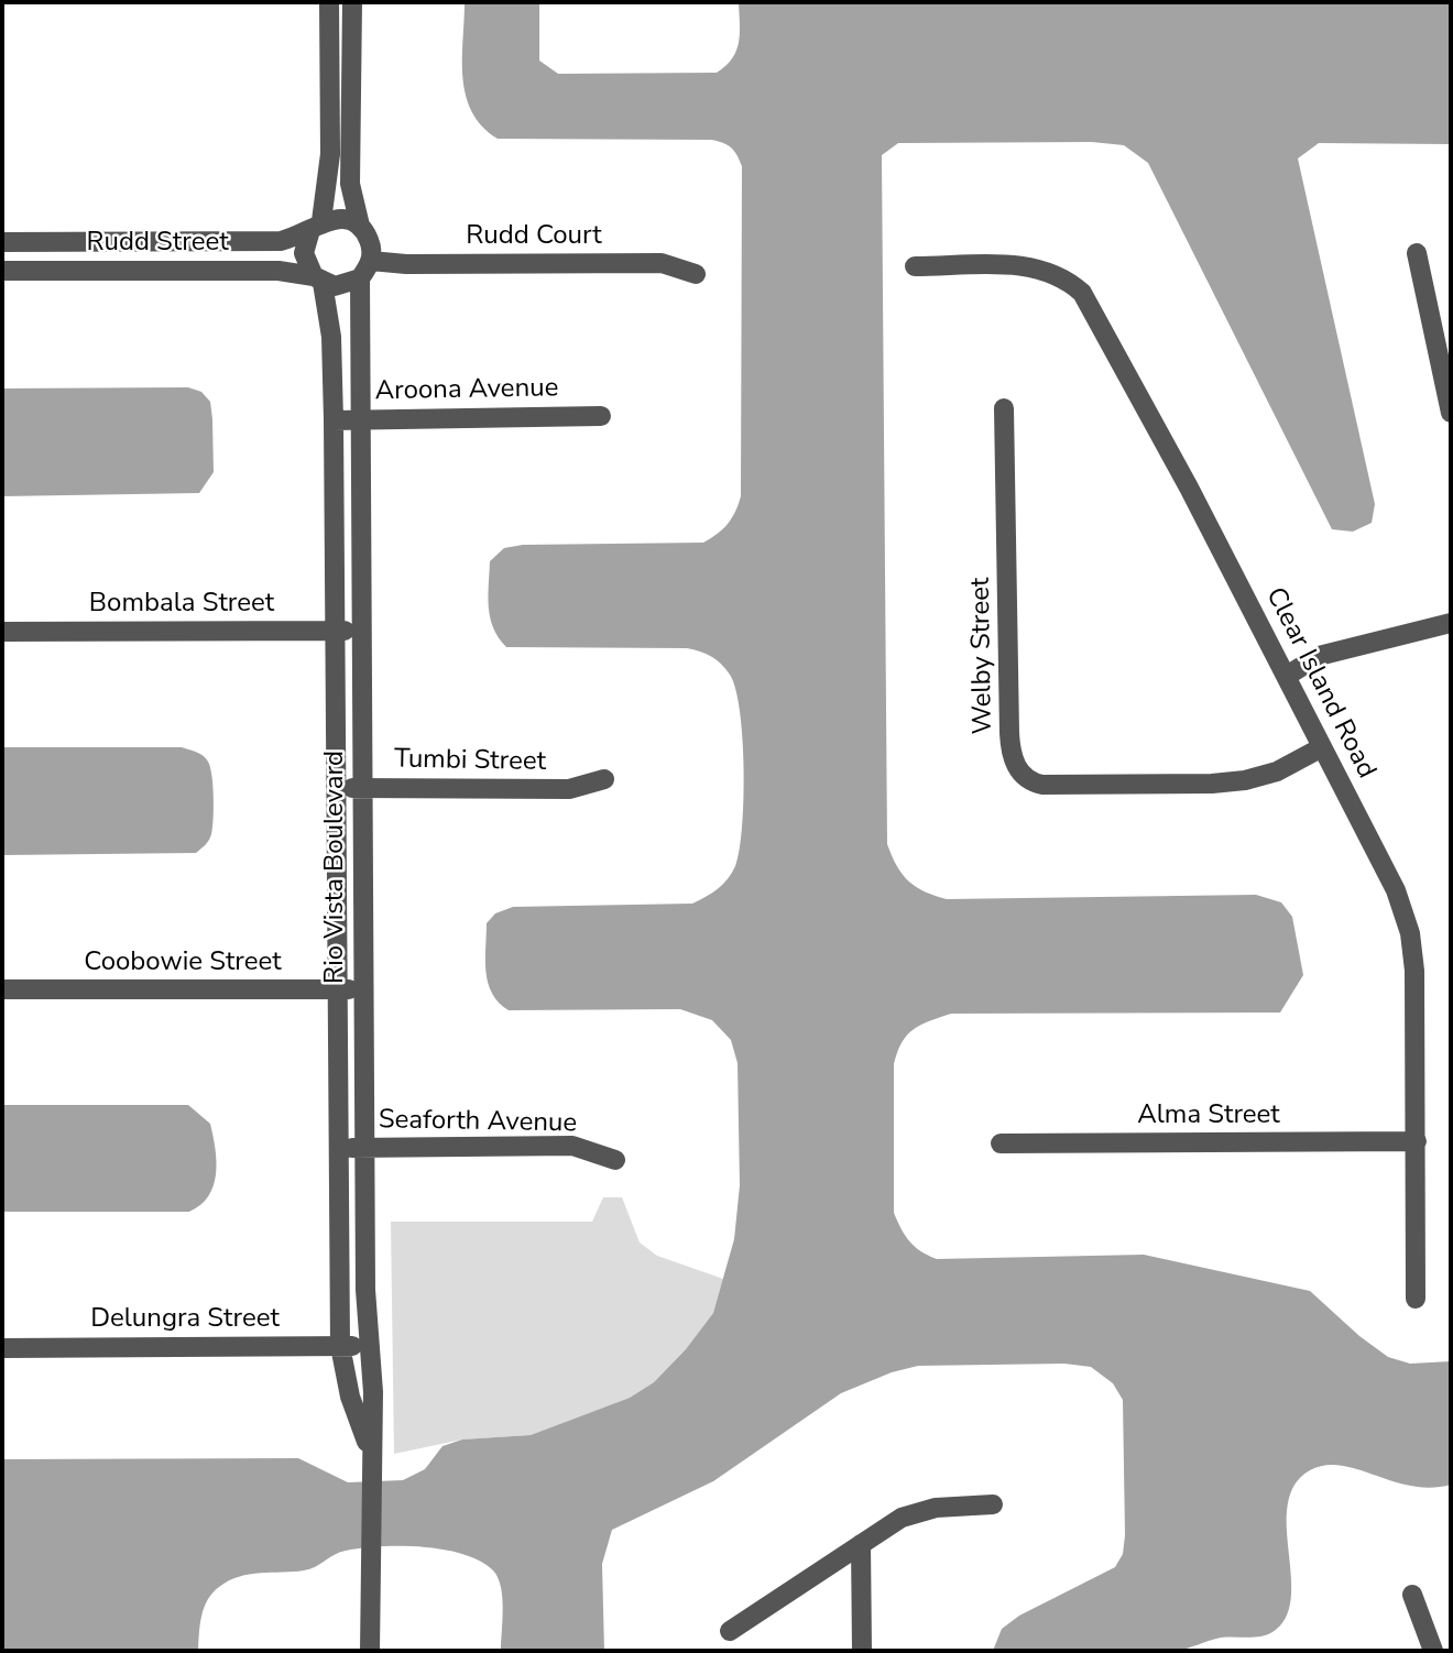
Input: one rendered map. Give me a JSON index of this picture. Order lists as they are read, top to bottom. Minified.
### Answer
{"streets":{"street":["Rudd Court","Rudd Street","Aroona Avenue","Bombala Street","Welby Street","Clear Island Road","Tumbi Street","Rio Vista Boulevard","Coobowie Street","Alma Street","Seaforth Avenue","Delungra Street"]},"crossings":[["Rudd Court","Rudd Street"],["Rudd Court","Rio Vista Boulevard"],["Rudd Street","Rio Vista Boulevard"],["Aroona Avenue","Rio Vista Boulevard"],["Bombala Street","Rio Vista Boulevard"],["Welby Street","Clear Island Road"],["Clear Island Road","Alma Street"],["Tumbi Street","Rio Vista Boulevard"],["Rio Vista Boulevard","Coobowie Street"],["Rio Vista Boulevard","Seaforth Avenue"],["Rio Vista Boulevard","Delungra Street"]]}
